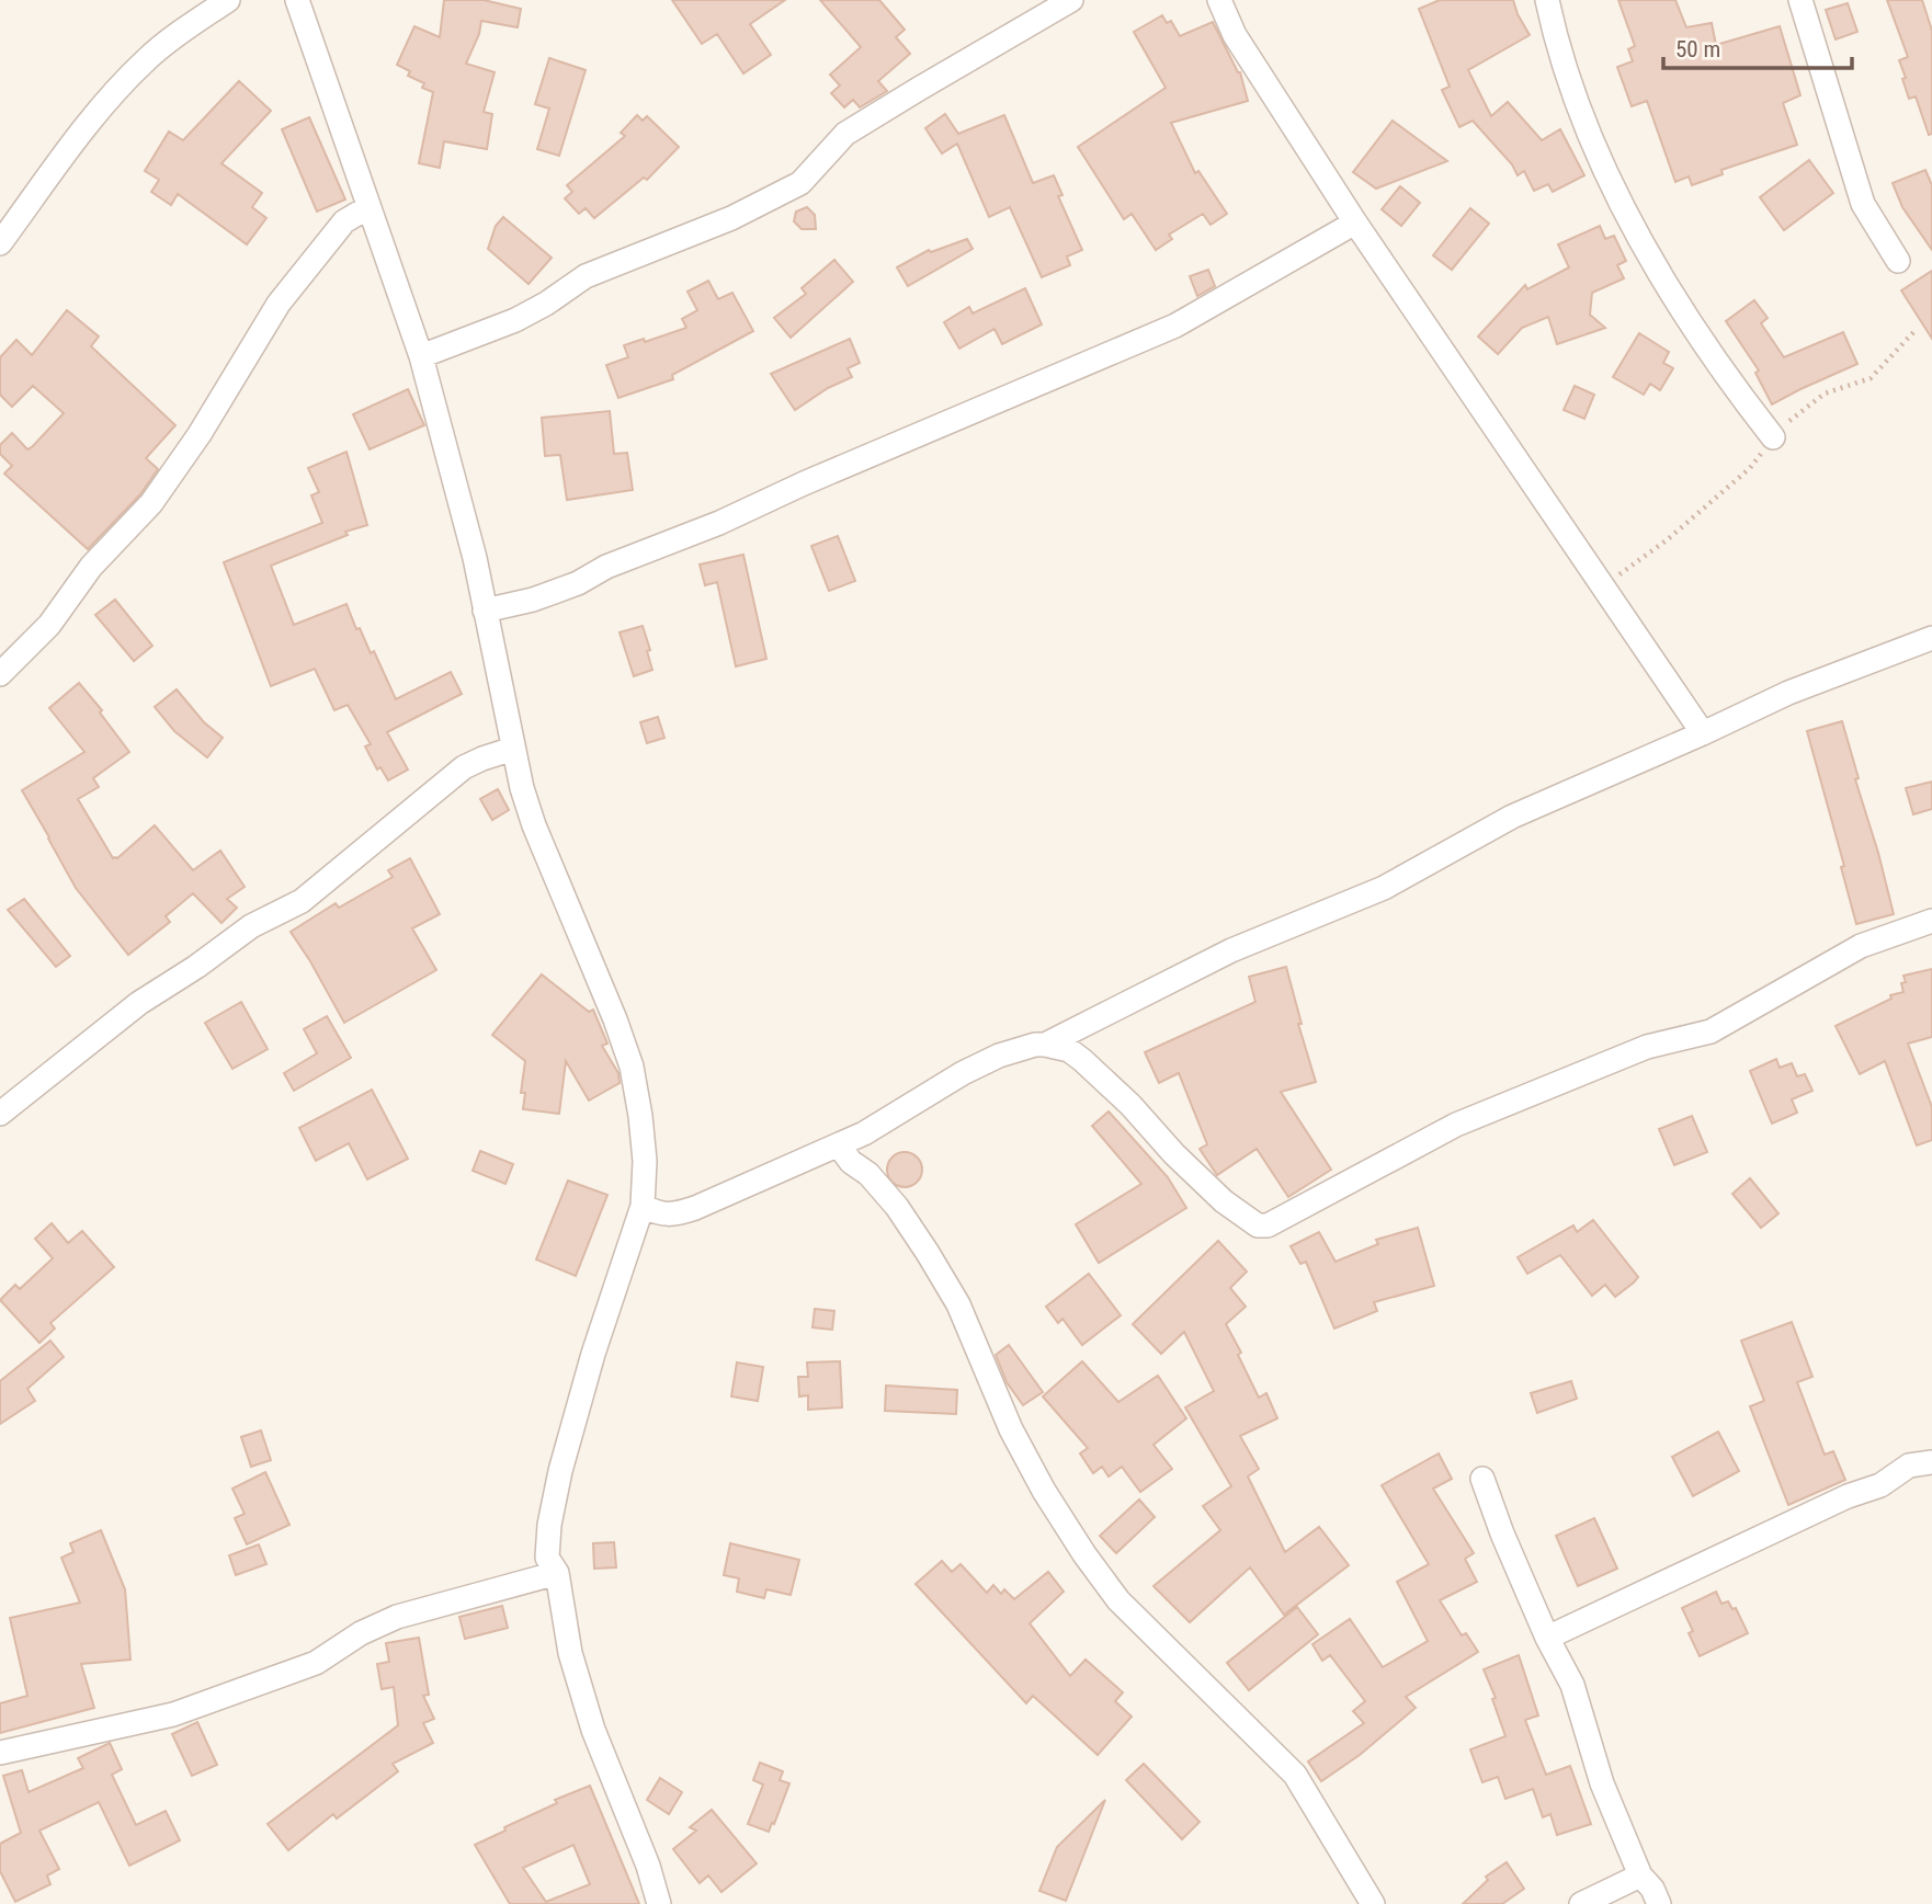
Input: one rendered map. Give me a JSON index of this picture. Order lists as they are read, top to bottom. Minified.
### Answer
{"scale_bar":"50 m"}
